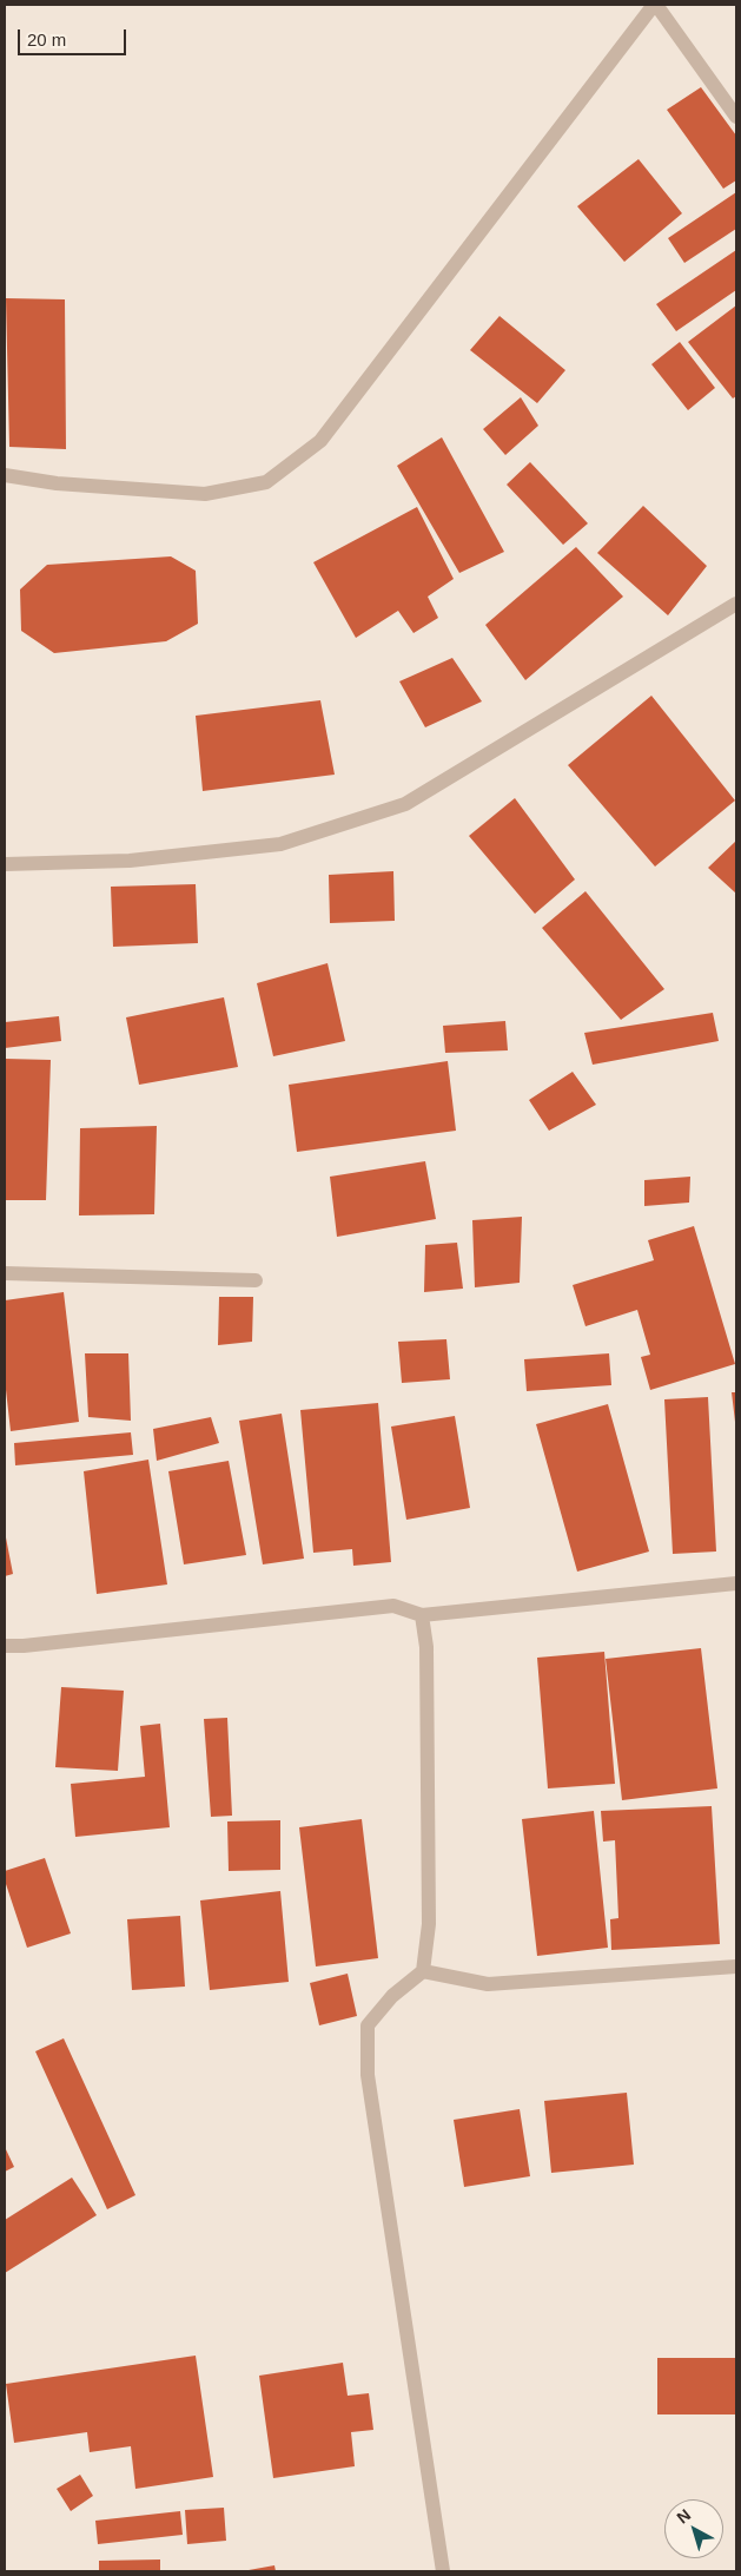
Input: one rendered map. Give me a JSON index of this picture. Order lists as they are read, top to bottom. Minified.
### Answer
{"scale_bar":"20 m","north":"top left"}
